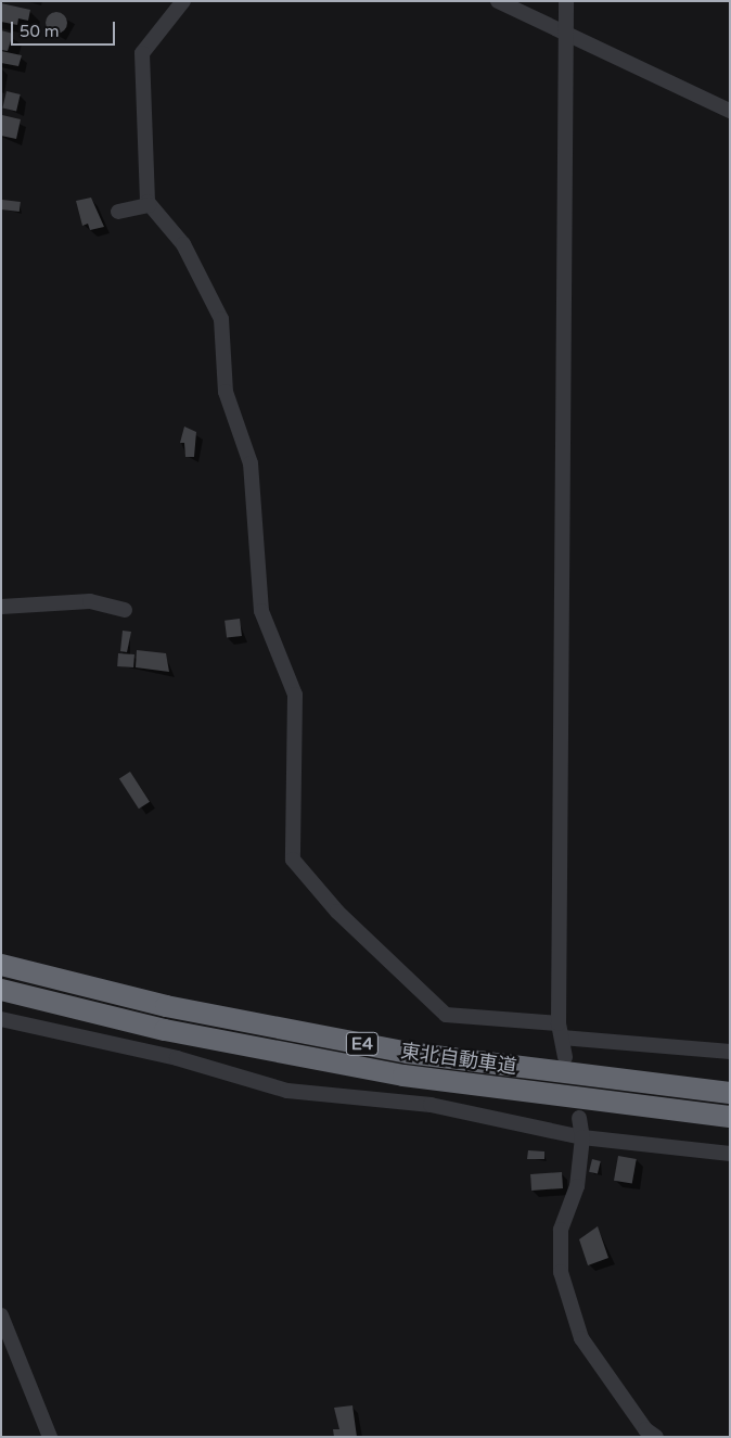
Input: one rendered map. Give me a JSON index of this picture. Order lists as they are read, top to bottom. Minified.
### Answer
{"streets":{"highway":["E4","東北自動車道"]},"scale_bar":"50 m"}
